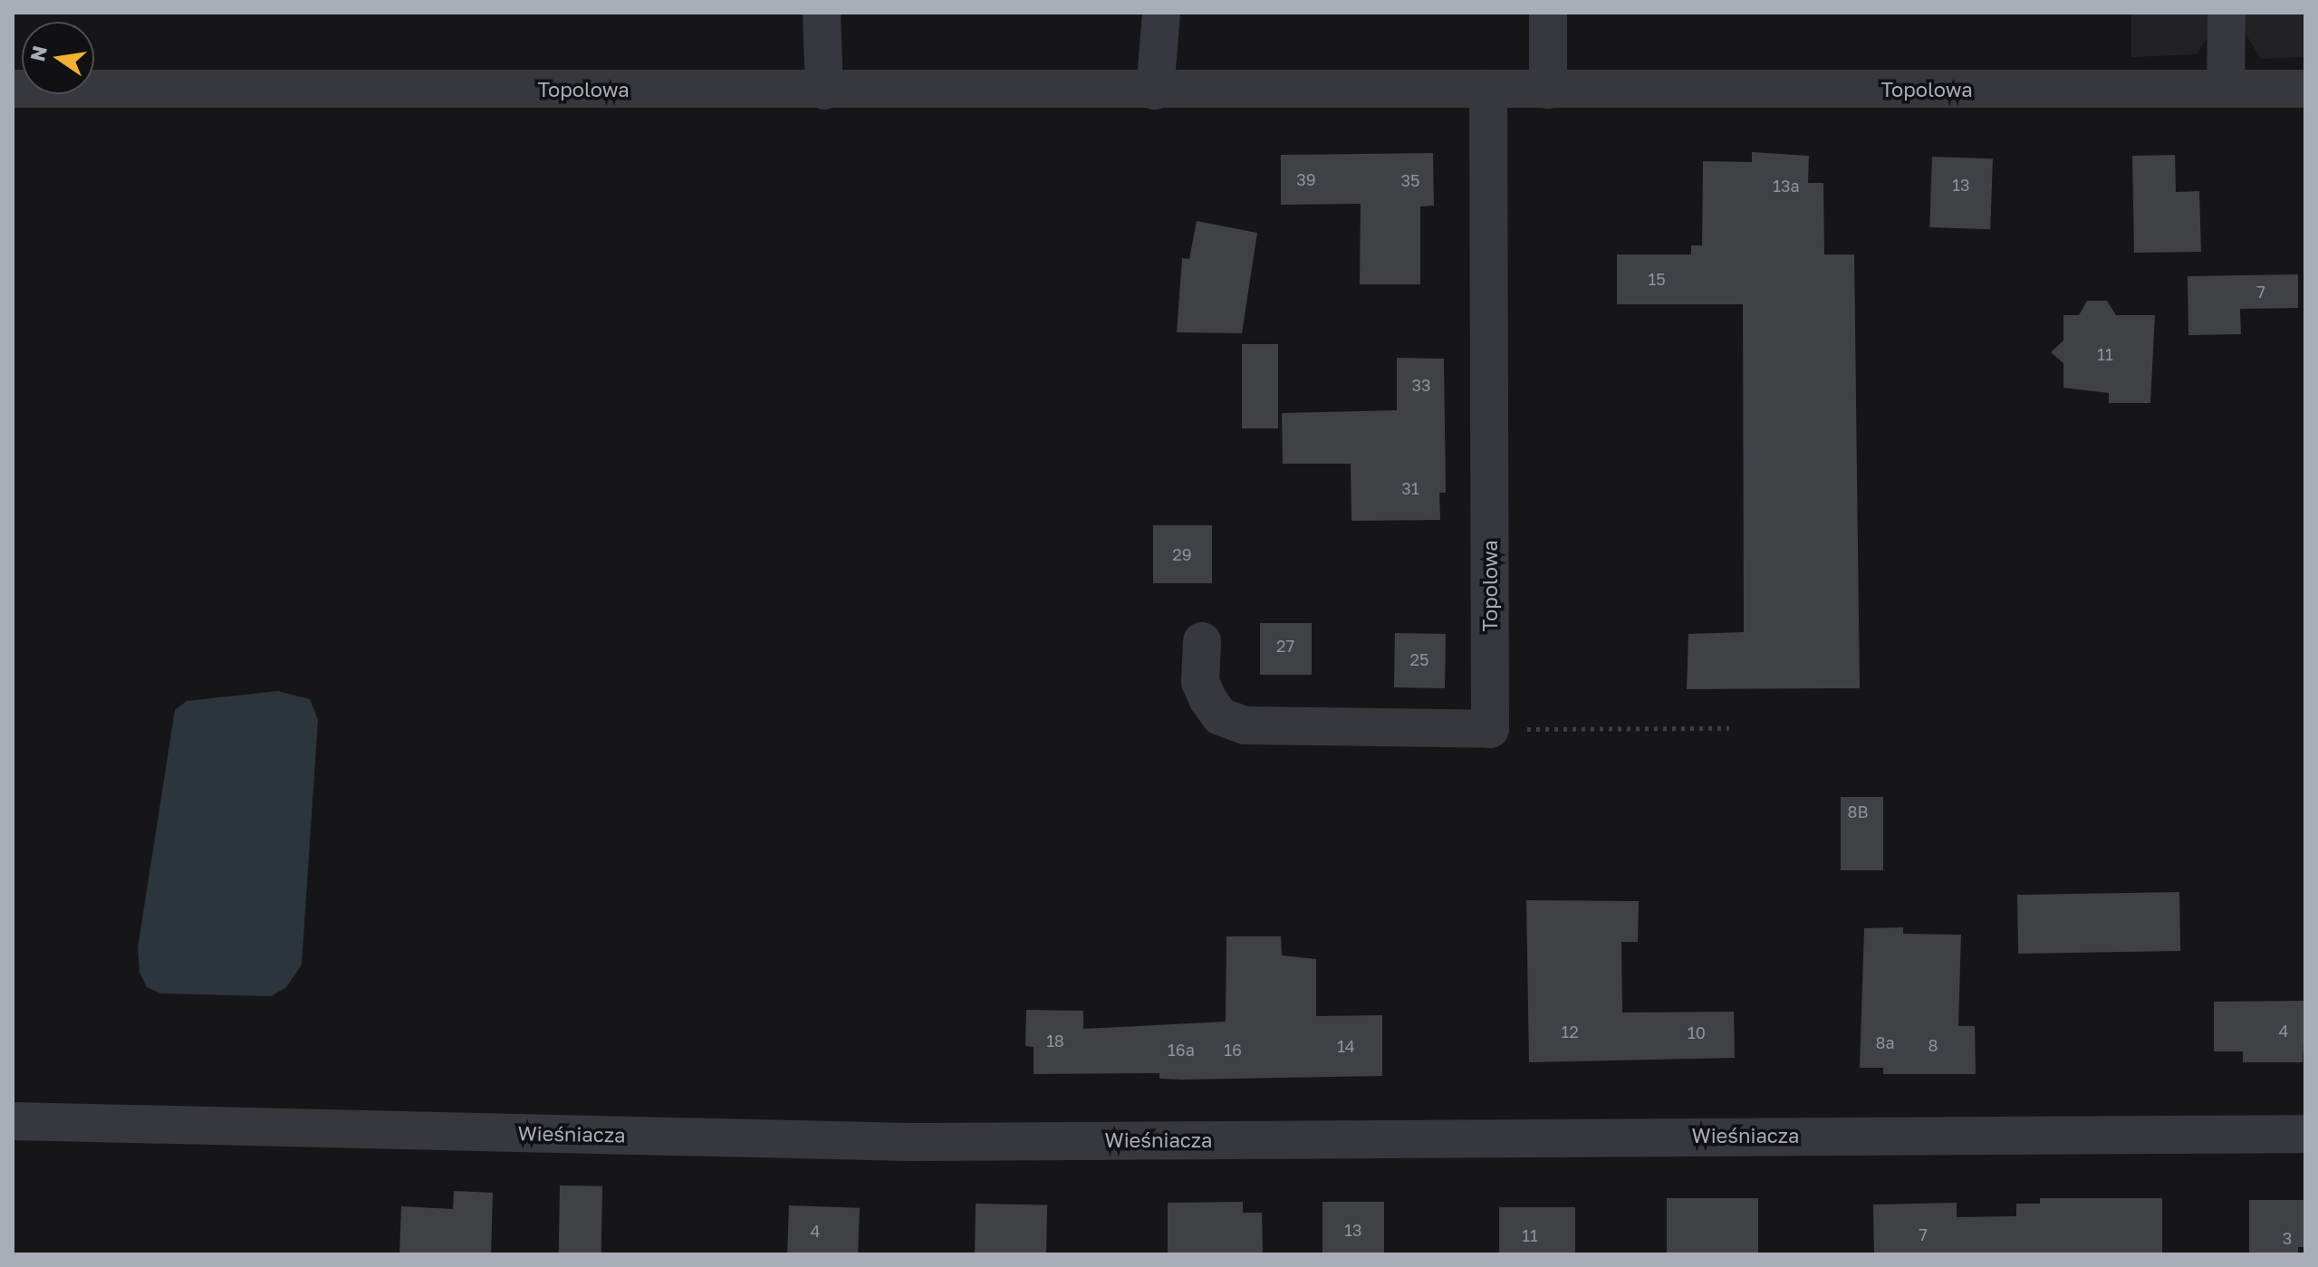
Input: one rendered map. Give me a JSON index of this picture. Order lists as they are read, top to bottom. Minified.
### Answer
{"streets":{"street":["Topolowa","Wieśniacza"]},"house_numbers":["39","35","13","13a","15","7","11","33","31","29","27","25","8B","4","12","10","18","8a","8","14","16a","16","13","4","7","11","3"],"north":"left"}
